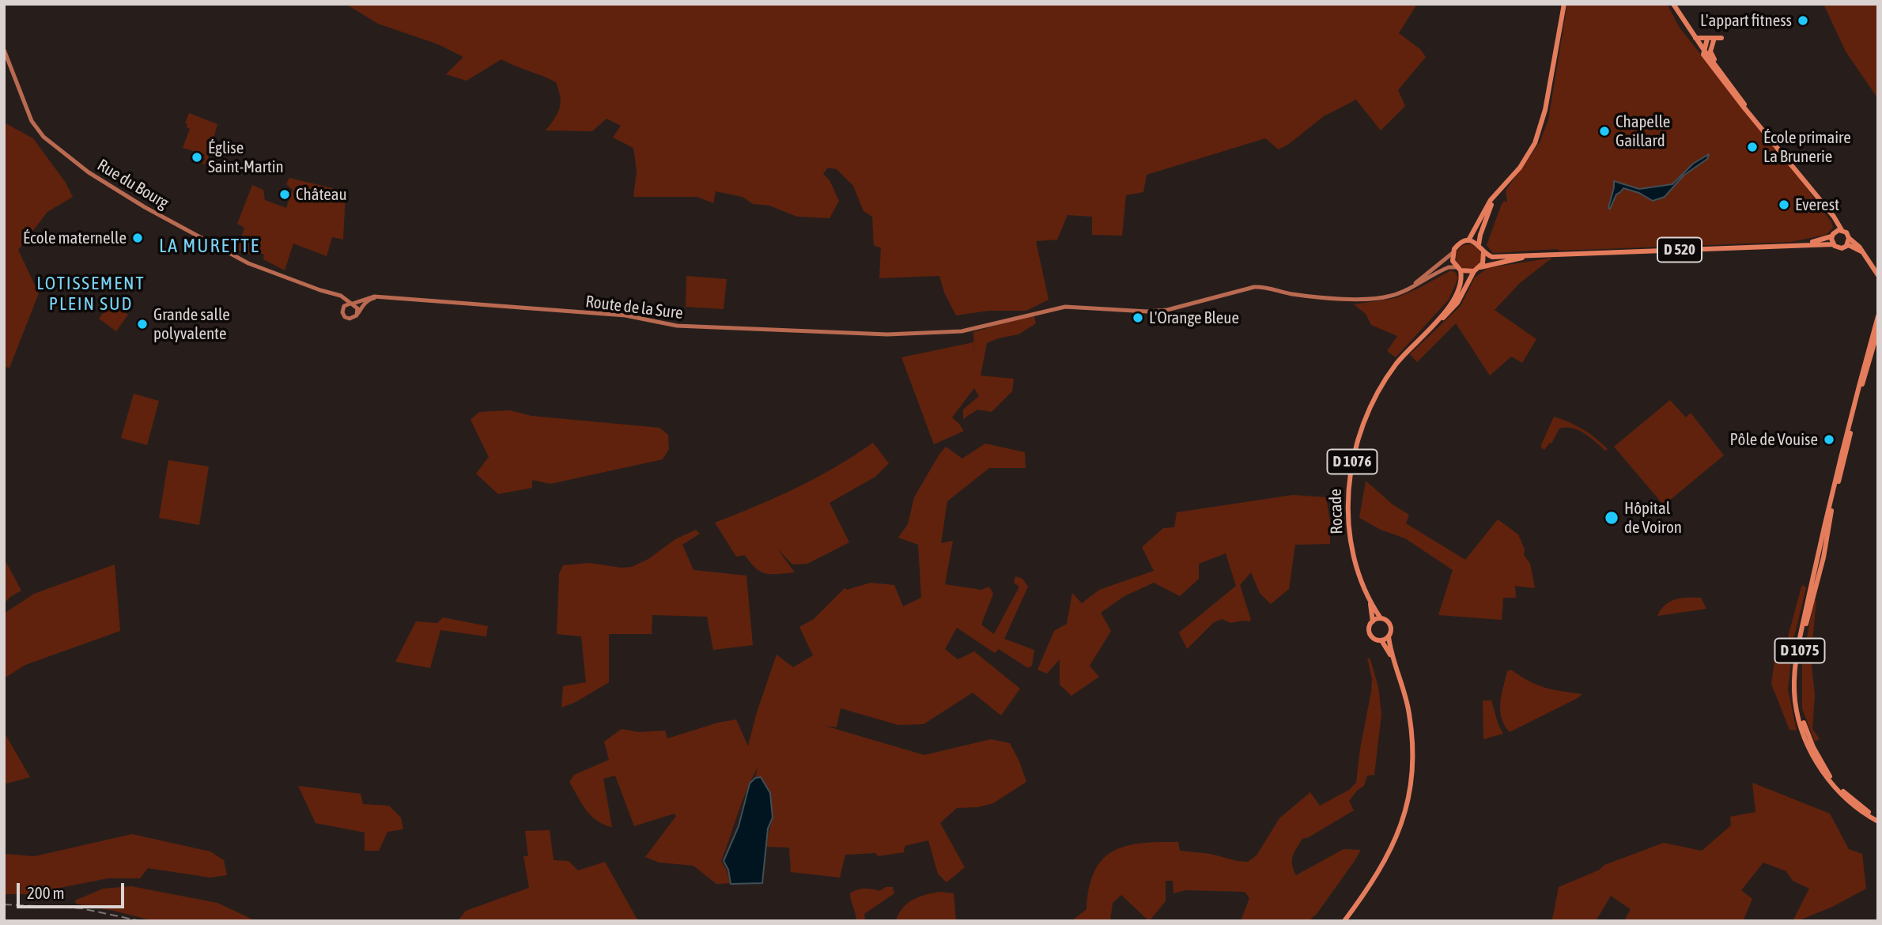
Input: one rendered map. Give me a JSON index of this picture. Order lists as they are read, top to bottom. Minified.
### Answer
{"streets":{"main road":["Rue du Bourg","D 520","Route de la Sure","D 1076","Rocade","D 1075"]},"crossings":[["Rue du Bourg","Route de la Sure"],["D 520","Rocade"]],"districts":["LA MURETTE","LOTISSEMENT PLEIN SUD"],"places":["L'appart fitness","Chapelle Gaillard","École primaire La Brunerie","Église Saint-Martin","Château","Everest","École maternelle","L'Orange Bleue","Grande salle polyvalente","Pôle de Vouise","Hôpital de Voiron"],"scale_bar":"200 m"}
